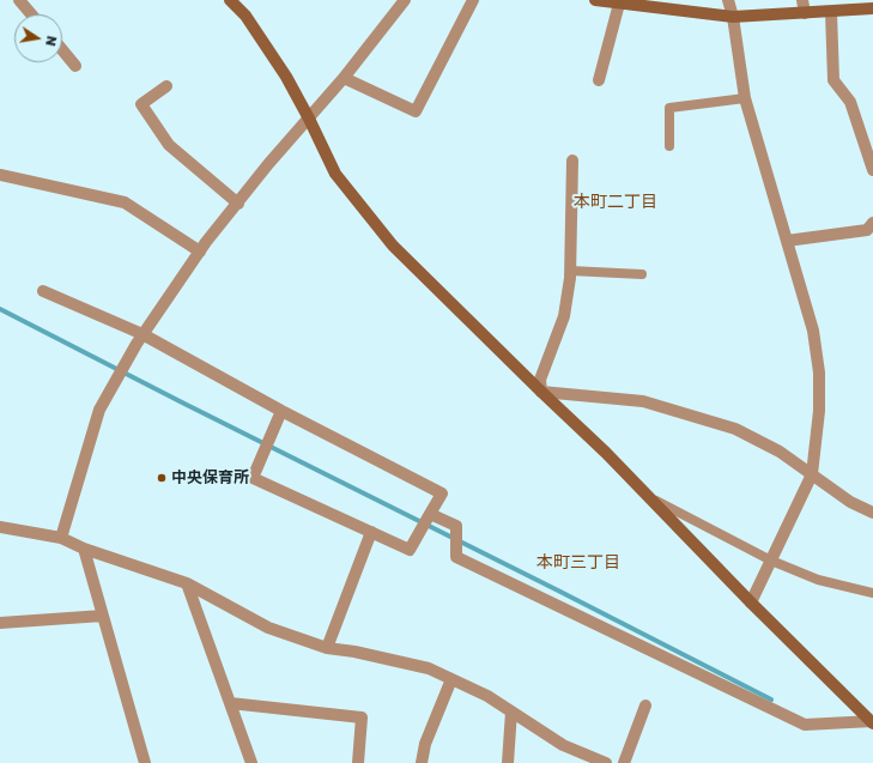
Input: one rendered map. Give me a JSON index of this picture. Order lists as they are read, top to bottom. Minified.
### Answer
{"districts":["本町二丁目","本町三丁目"],"places":["中央保育所"],"north":"right"}
